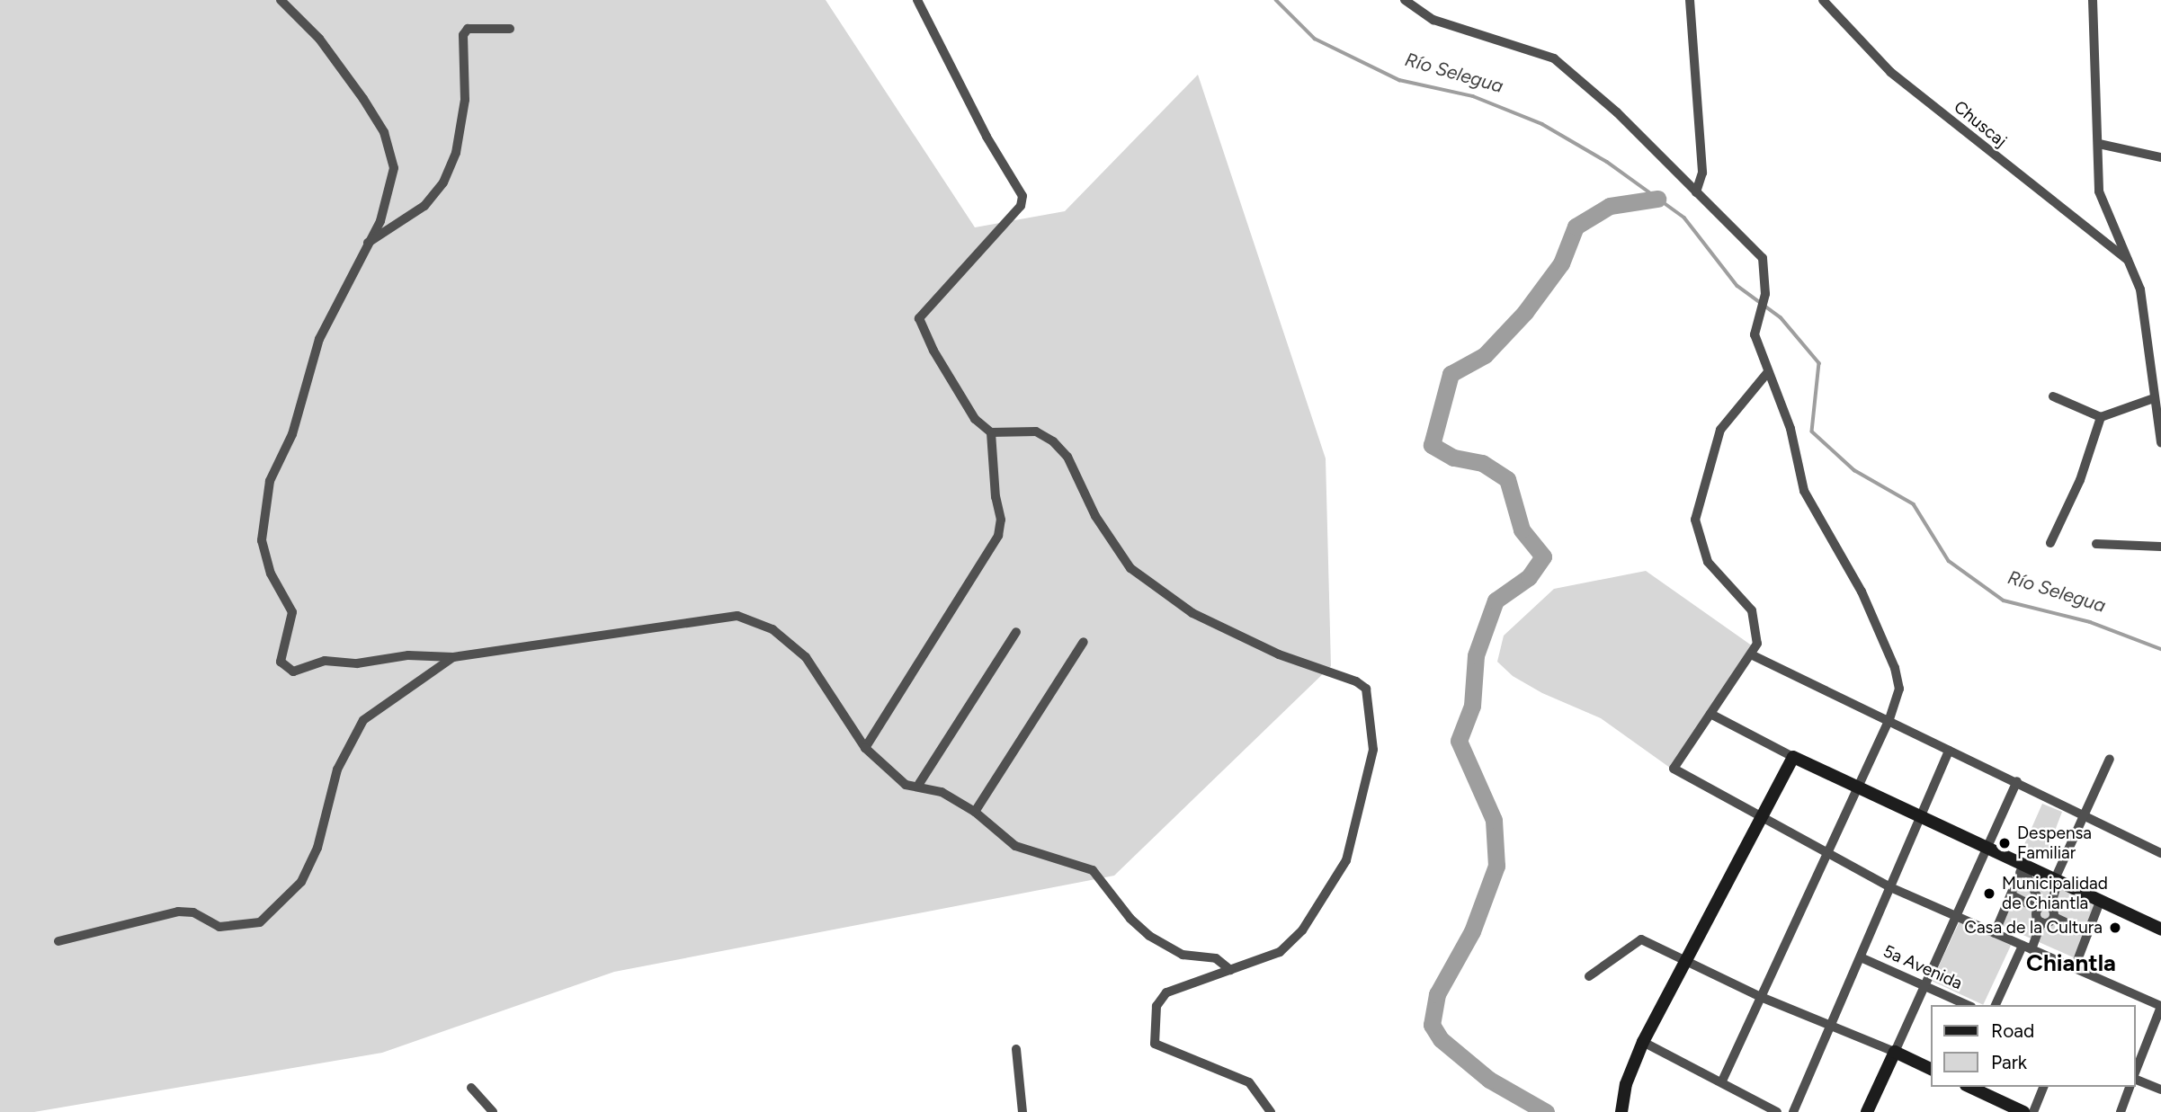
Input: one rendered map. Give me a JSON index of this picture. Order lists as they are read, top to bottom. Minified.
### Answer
{"streets":{"street":["Chuscaj","5a Avenida"]},"districts":["Chiantla"],"water":["Río Selegua"],"places":["Despensa Familiar","Municipalidad de Chiantla","Casa de la Cultura"],"legend":["Road","Park"]}
